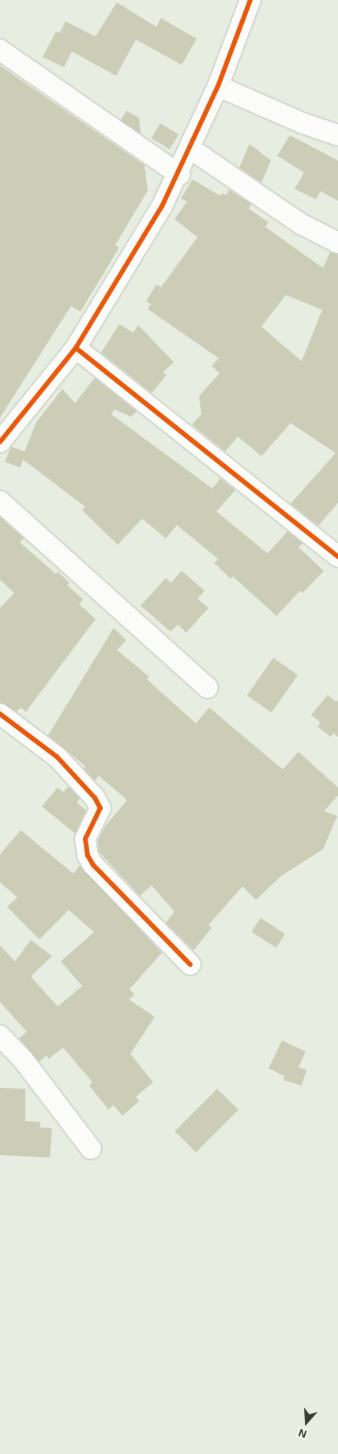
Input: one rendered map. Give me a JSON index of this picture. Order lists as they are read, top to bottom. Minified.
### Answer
{"north":"bottom"}
